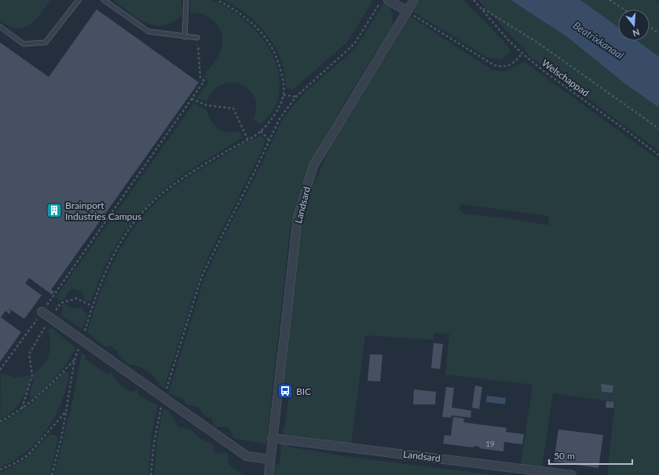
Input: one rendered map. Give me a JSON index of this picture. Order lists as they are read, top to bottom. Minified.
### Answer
{"streets":{"street":["Landsard"],"path":["Welschappad"]},"water":["Beatrixkanaal"],"places":{"building":["Brainport Industries Campus"],"bus stop":["BIC"]},"house_numbers":["19"],"scale_bar":"50 m","north":"bottom"}
